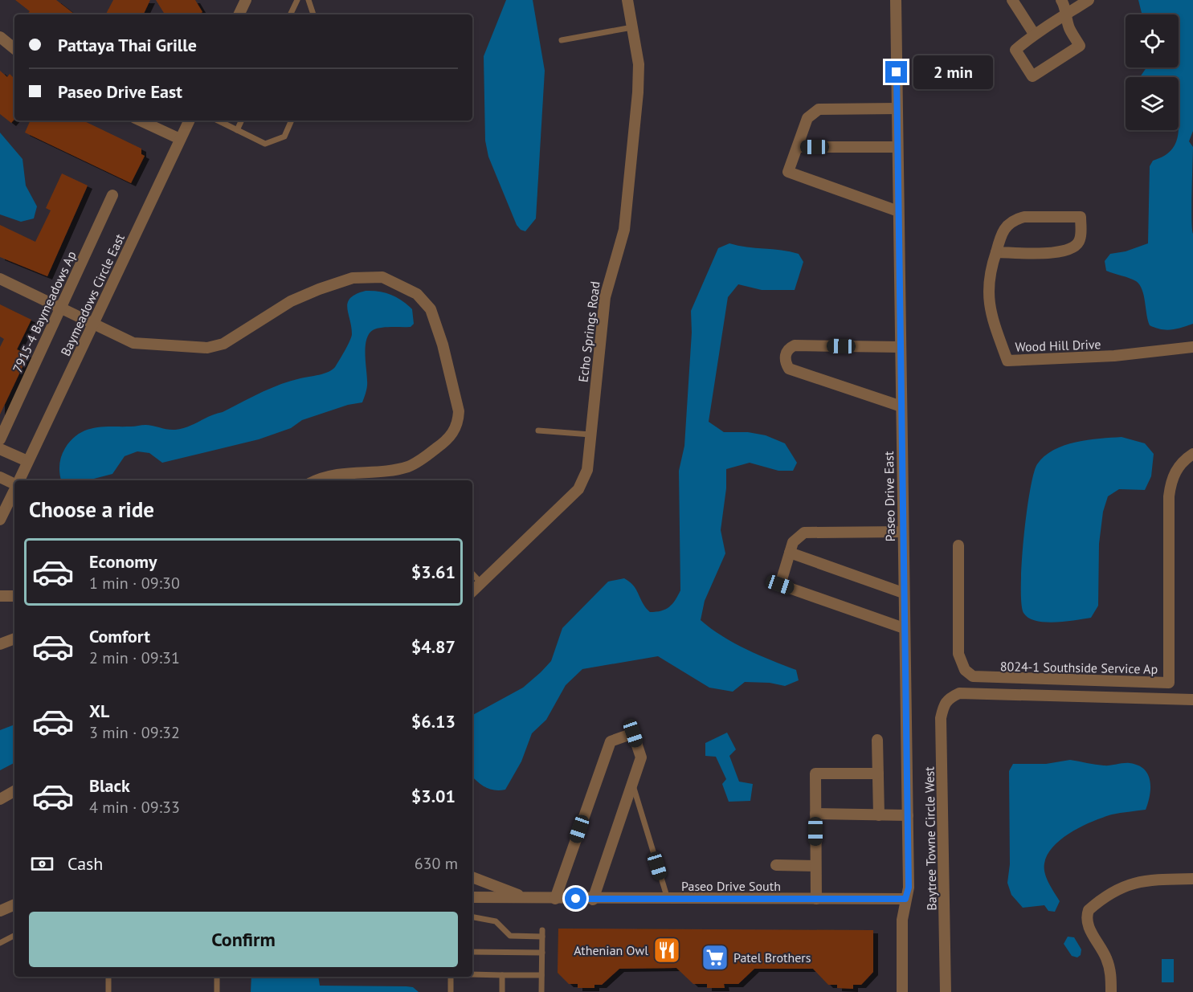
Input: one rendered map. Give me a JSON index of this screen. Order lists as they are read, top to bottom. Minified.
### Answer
{"streets":{"street":["Baymeadows Circle East","7915-4 Baymeadows Ap","Echo Springs Road","Wood Hill Drive","Paseo Drive East","8024-1 Southside Service Ap","Baytree Towne Circle West","Paseo Drive South"]},"crossings":[["Paseo Drive East","Paseo Drive South"]],"places":{"restaurant":["Athenian Owl"],"supermarket":["Patel Brothers"]},"page":{"banner":["Pattaya Thai Grille","Paseo Drive East"],"bubble":"2 min","heading":"Choose a ride","list":[{"name":"Economy","note":"1 min · 09:30","value":"$3.61"},{"name":"Comfort","note":"2 min · 09:31","value":"$4.87"},{"name":"XL","note":"3 min · 09:32","value":"$6.13"},{"name":"Black","note":"4 min · 09:33","value":"$3.01"}],"pay":["Cash","630 m"],"buttons":"Confirm"}}
